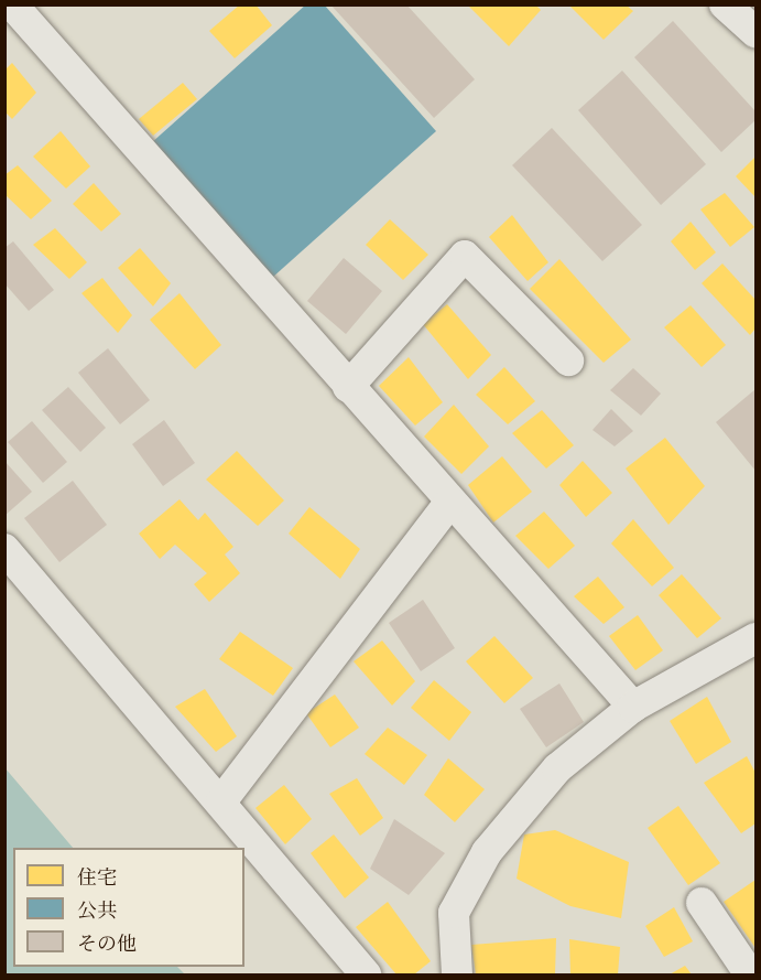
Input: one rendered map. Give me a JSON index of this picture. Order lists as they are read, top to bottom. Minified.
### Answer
{"legend":["住宅","公共","その他"]}
